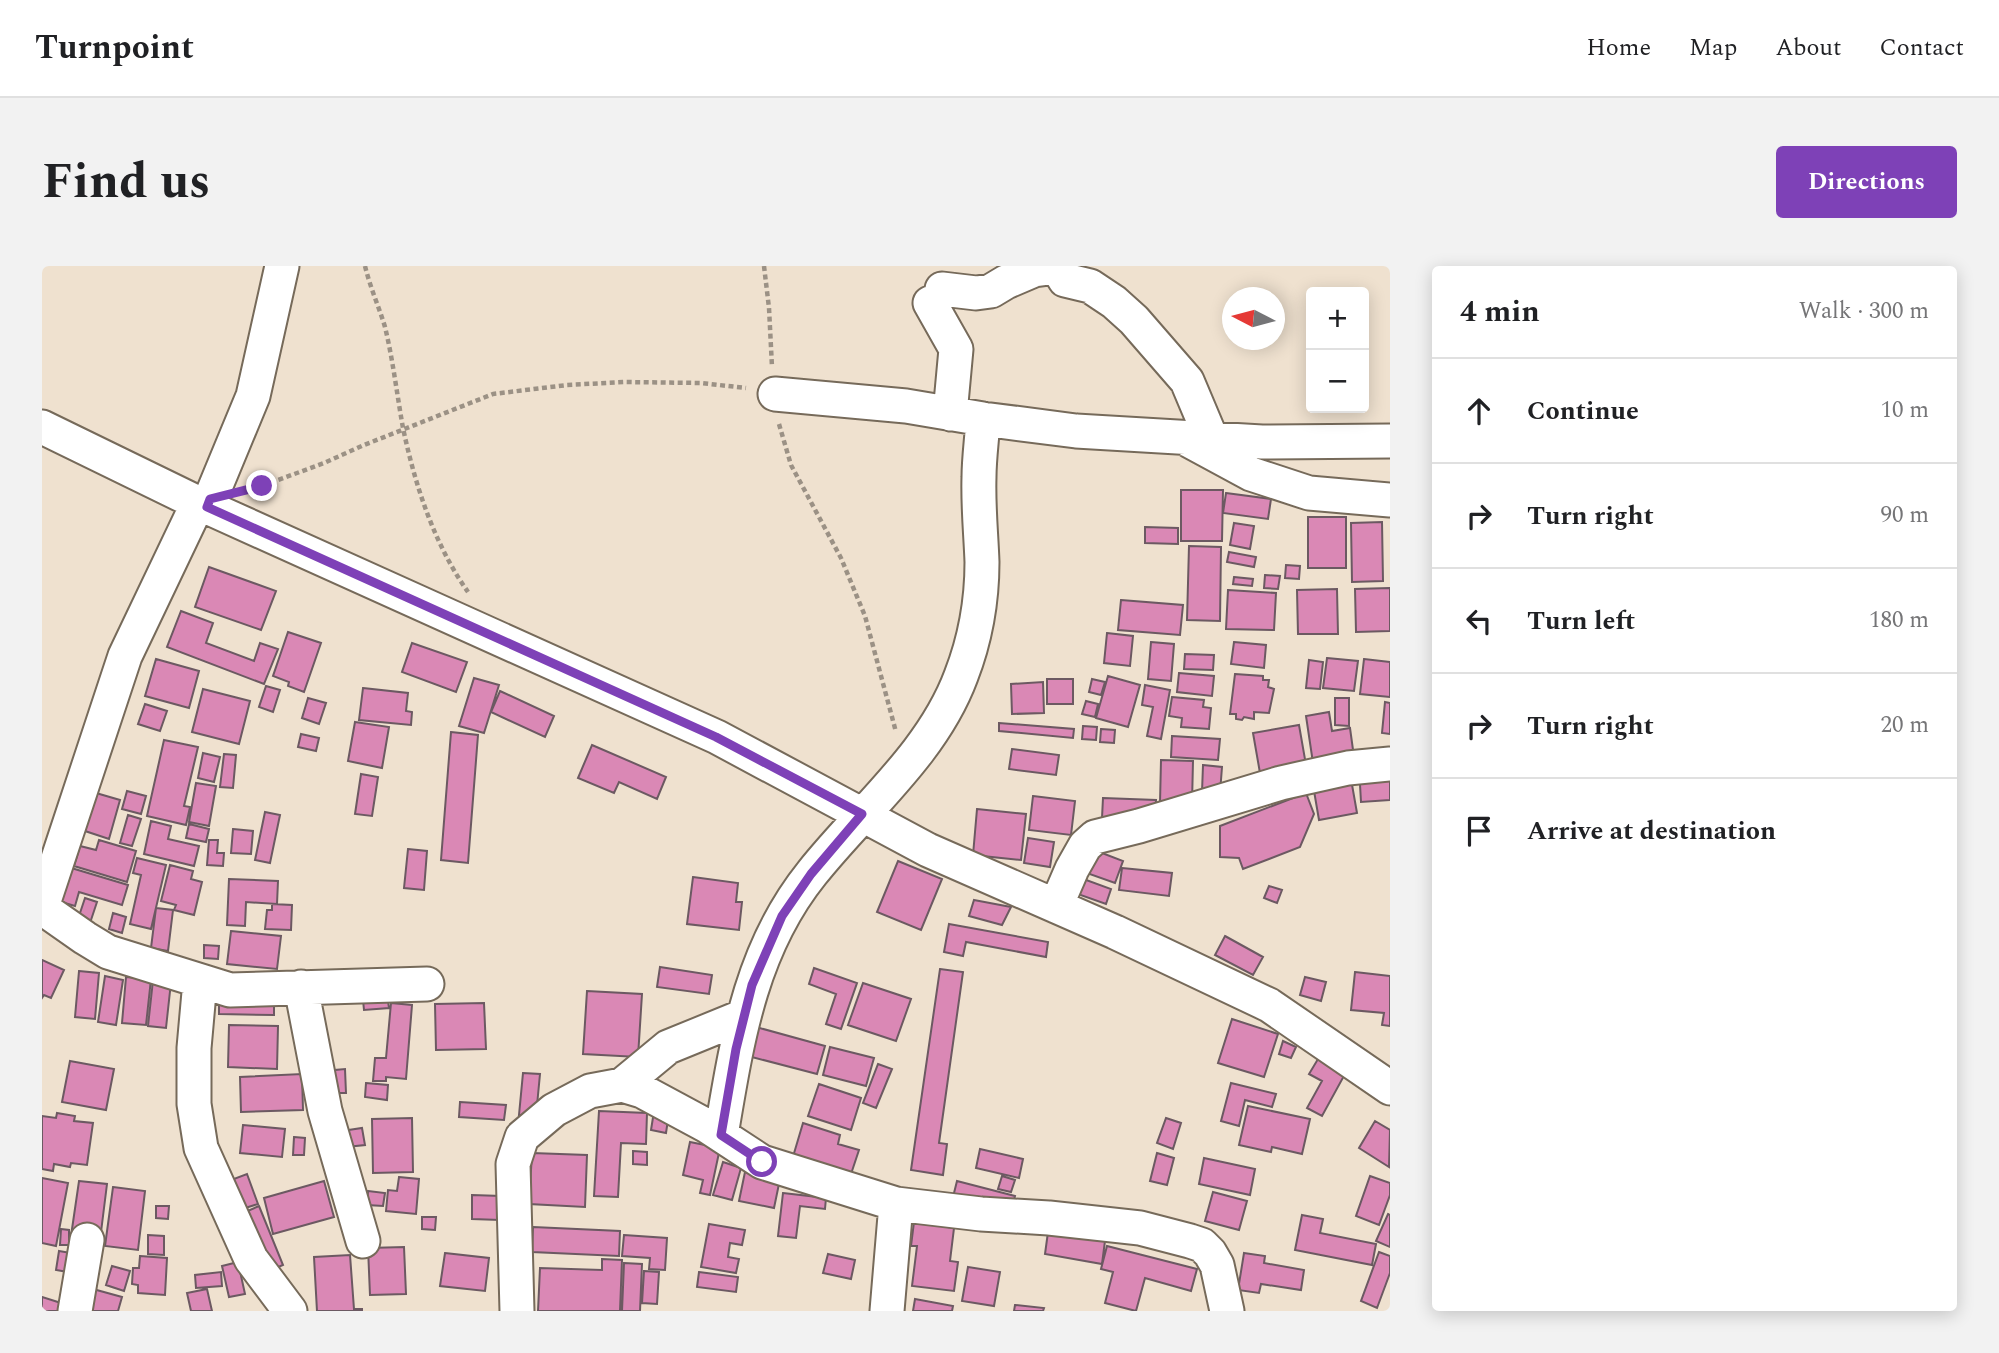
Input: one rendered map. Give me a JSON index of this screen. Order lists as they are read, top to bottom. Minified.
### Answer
{"north":"left","page":{"header":"Turnpoint","nav":["Home","Map","About","Contact"],"title":"Find us","buttons":"Directions","heading":["4 min","Walk · 300 m"],"map_buttons":["+","−"],"list":[["Continue","10 m"],["Turn right","90 m"],["Turn left","180 m"],["Turn right","20 m"],"Arrive at destination"]}}
